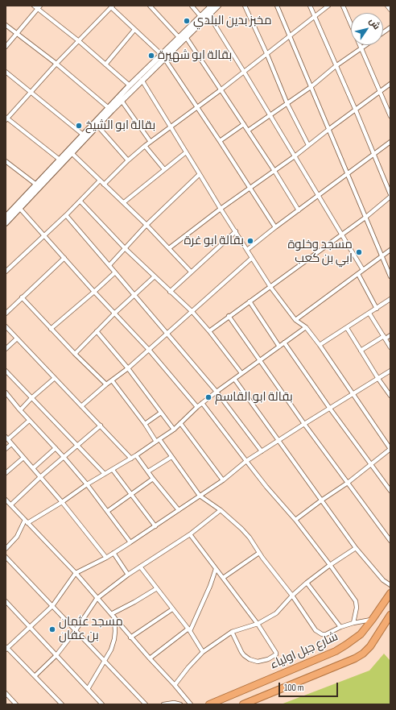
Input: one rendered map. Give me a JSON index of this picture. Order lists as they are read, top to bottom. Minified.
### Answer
{"streets":{"highway":["شارع جبل اولياء"]},"places":["مخبز بدين البلدي","بقالة ابو شهيرة","بقالة ابو الشيخ","بقالة ابو غرة","مسجد وخلوة ابي بن كعب","بقالة ابو القاسم","مسجد عثمان بن عفان"],"scale_bar":"100 m","north":"top right"}
